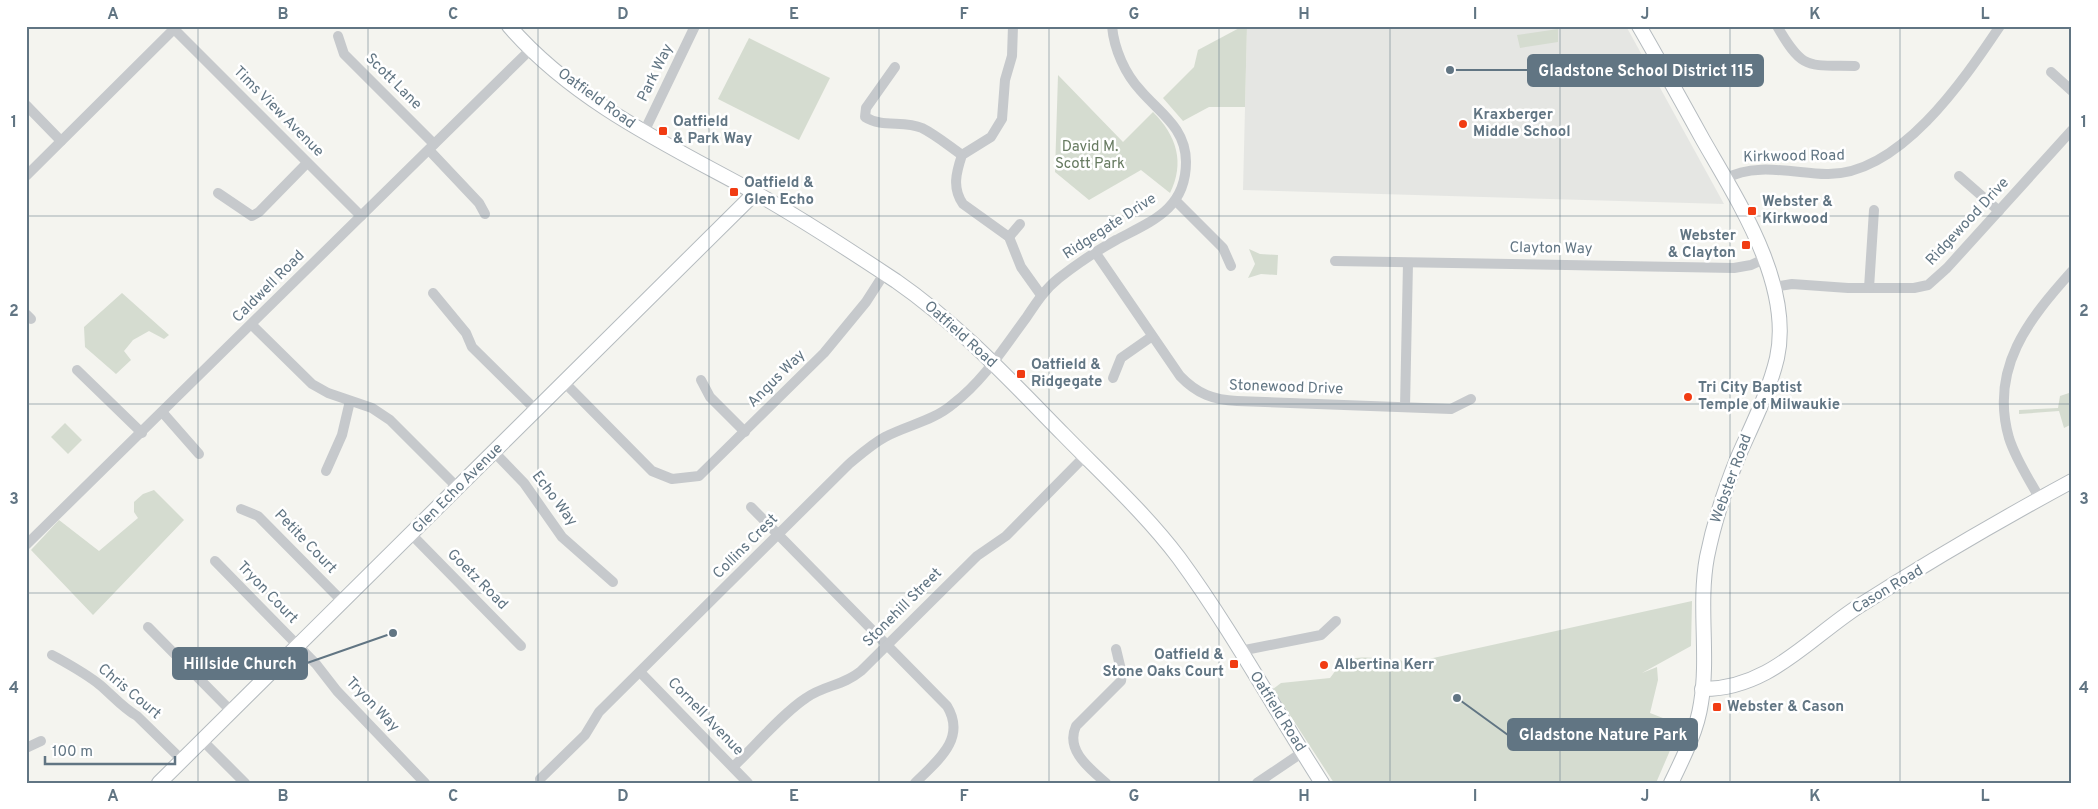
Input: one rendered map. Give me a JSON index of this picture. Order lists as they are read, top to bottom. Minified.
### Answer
{"streets":{"street":["Park Way","Scott Lane","Oatfield Road","Tims View Avenue","Kirkwood Road","Ridgewood Drive","Ridgegate Drive","Clayton Way","Caldwell Road","Angus Way","Stonewood Drive","Webster Road","Glen Echo Avenue","Echo Way","Petite Court","Collins Crest","Goetz Road","Cason Road","Tryon Court","Stonehill Street","Chris Court","Tryon Way","Cornell Avenue"]},"crossings":[["Park Way","Oatfield Road"],["Scott Lane","Caldwell Road"],["Oatfield Road","Ridgegate Drive"],["Oatfield Road","Caldwell Road"],["Oatfield Road","Angus Way"],["Oatfield Road","Glen Echo Avenue"],["Oatfield Road","Collins Crest"],["Oatfield Road","Stonehill Street"],["Tims View Avenue","Caldwell Road"],["Kirkwood Road","Webster Road"],["Ridgewood Drive","Webster Road"],["Ridgegate Drive","Stonewood Drive"],["Ridgegate Drive","Collins Crest"],["Clayton Way","Webster Road"],["Angus Way","Glen Echo Avenue"],["Webster Road","Cason Road"],["Glen Echo Avenue","Echo Way"],["Glen Echo Avenue","Petite Court"],["Glen Echo Avenue","Goetz Road"],["Glen Echo Avenue","Tryon Court"],["Glen Echo Avenue","Chris Court"],["Glen Echo Avenue","Tryon Way"],["Collins Crest","Cornell Avenue"],["Tryon Court","Tryon Way"],["Stonehill Street","Cornell Avenue"]],"parks":["David M. Scott Park"],"places":{"other":["Gladstone School District 115","Kraxberger Middle School","Tri City Baptist Temple of Milwaukie","Hillside Church","Albertina Kerr","Gladstone Nature Park"],"transit":["Oatfield & Park Way","Oatfield & Glen Echo","Webster & Kirkwood","Webster & Clayton","Oatfield & Ridgegate","Oatfield & Stone Oaks Court","Webster & Cason"]},"scale_bar":"100 m","grid":{"columns":["A","B","C","D","E","F","G","H","I","J","K","L"],"rows":["1","2","3","4"]}}
